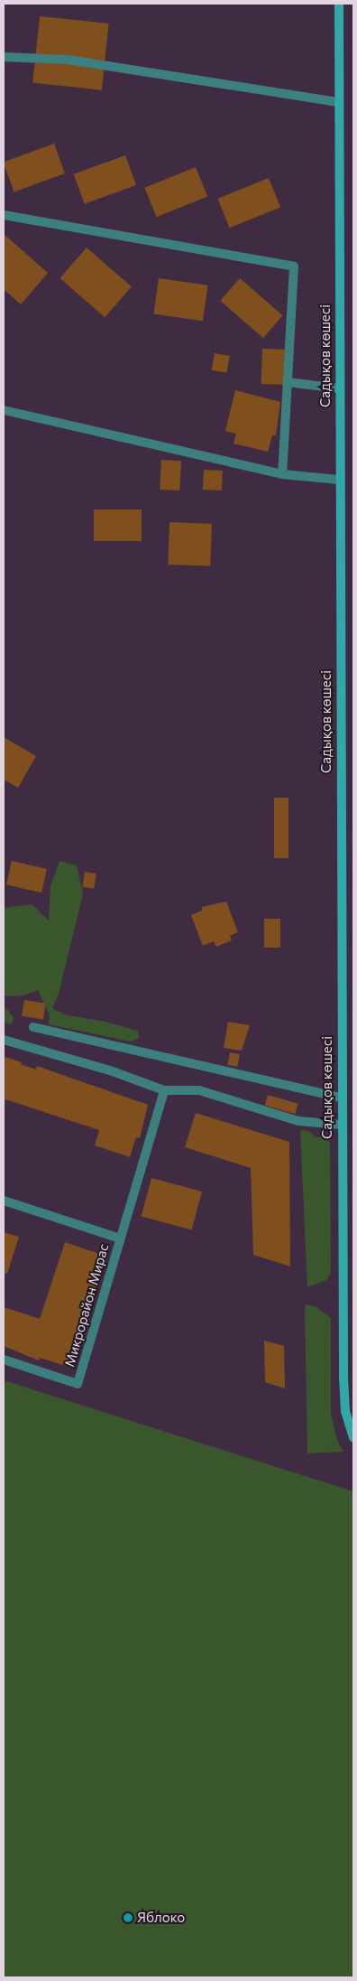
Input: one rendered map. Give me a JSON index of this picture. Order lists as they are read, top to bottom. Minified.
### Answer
{"streets":{"street":["Садықов көшесі","Микрорайон Мирас"]},"places":["Яблоко"]}
